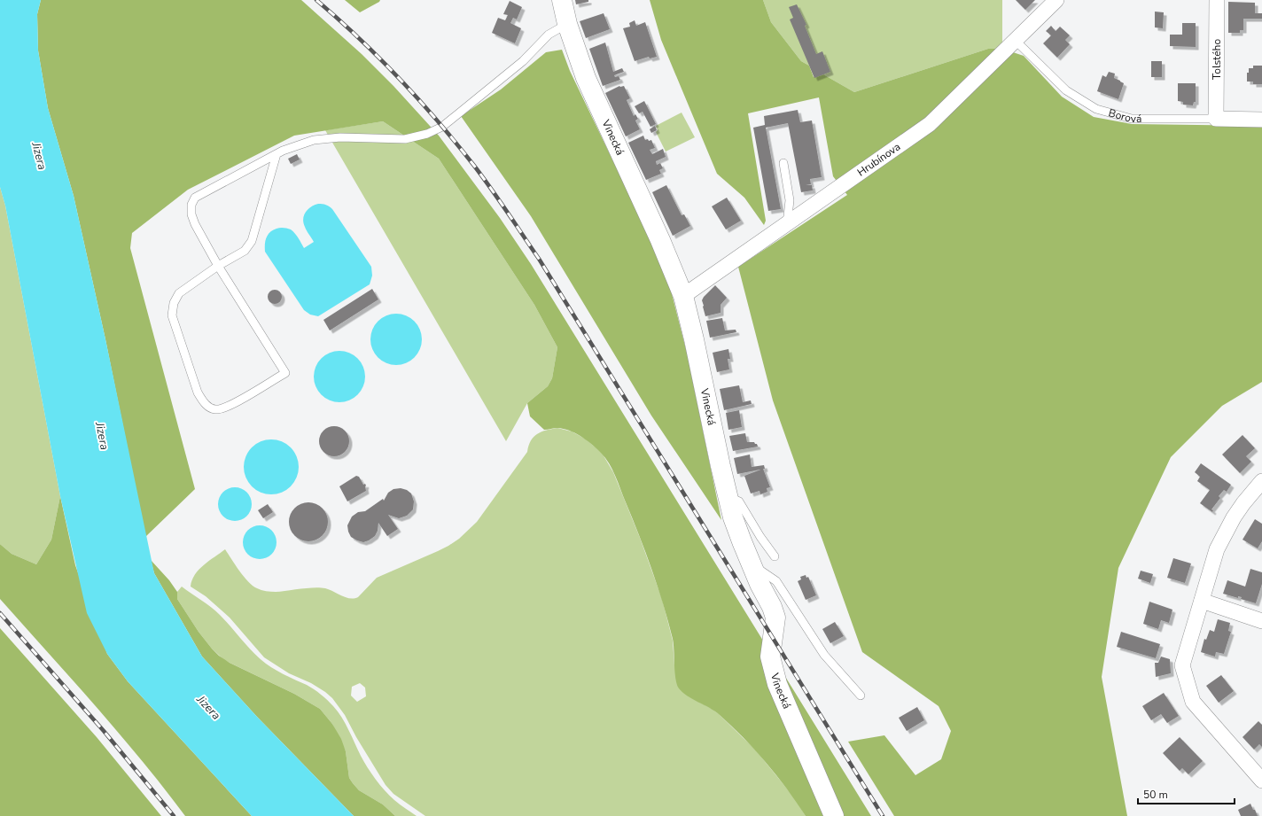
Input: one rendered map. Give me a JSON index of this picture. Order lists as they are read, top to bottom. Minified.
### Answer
{"streets":{"street":["Tolstého","Borová","Vinecká","Hrubínova"]},"crossings":[["Tolstého","Borová"],["Borová","Hrubínova"],["Vinecká","Hrubínova"]],"water":["Jizera"],"scale_bar":"50 m"}
